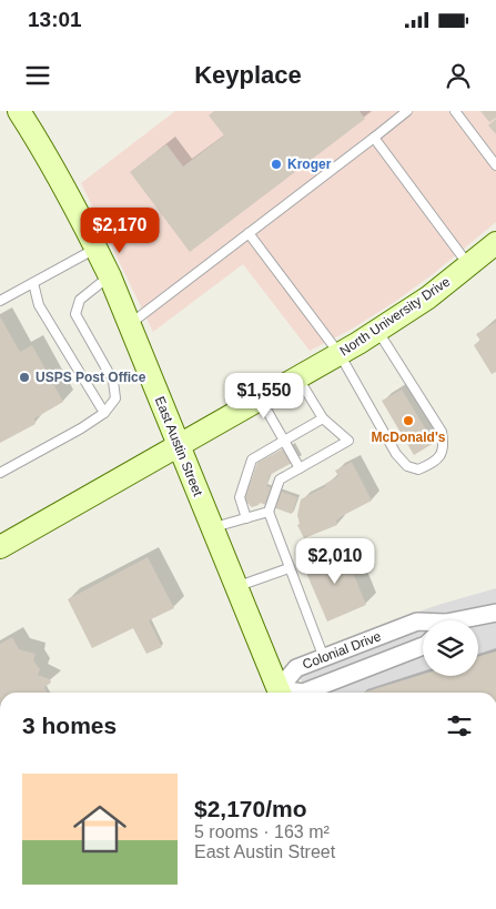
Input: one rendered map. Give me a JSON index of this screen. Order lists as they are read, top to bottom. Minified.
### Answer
{"streets":{"main road":["North University Drive","East Austin Street"],"street":["Colonial Drive"]},"crossings":[["North University Drive","East Austin Street"]],"places":["Kroger","USPS Post Office","McDonald's"],"page":{"status":"13:01","header":"Keyplace","price":["$2,170","$1,550","$2,010"],"heading":"3 homes","list":[{"name":"$2,170/mo","note":"5 rooms · 163 m² · East Austin Street"}]}}
